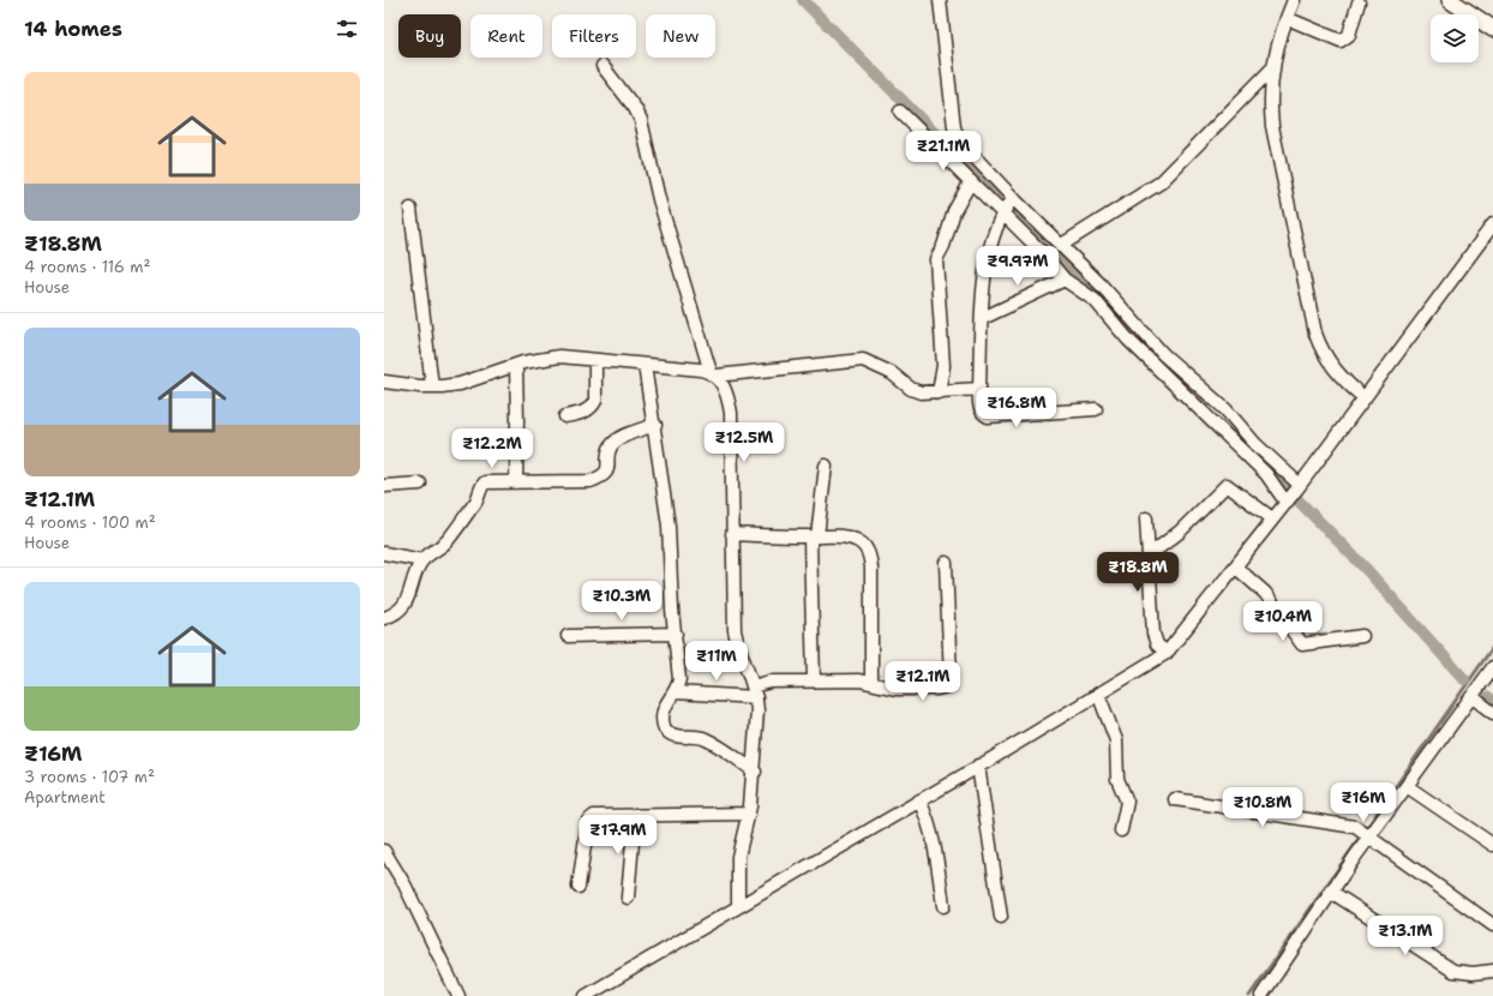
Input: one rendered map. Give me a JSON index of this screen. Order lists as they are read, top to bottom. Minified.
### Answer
{"page":{"heading":"14 homes","chip":["Buy","Rent","Filters","New"],"list":[{"name":"₹18.8M","note":"4 rooms · 116 m² · House"},{"name":"₹12.1M","note":"4 rooms · 100 m² · House"},{"name":"₹16M","note":"3 rooms · 107 m² · Apartment"}],"price":["₹21.1M","₹9.97M","₹16.8M","₹12.5M","₹12.2M","₹18.8M","₹10.3M","₹10.4M","₹11M","₹12.1M","₹16M","₹10.8M","₹17.9M","₹13.1M"]}}
